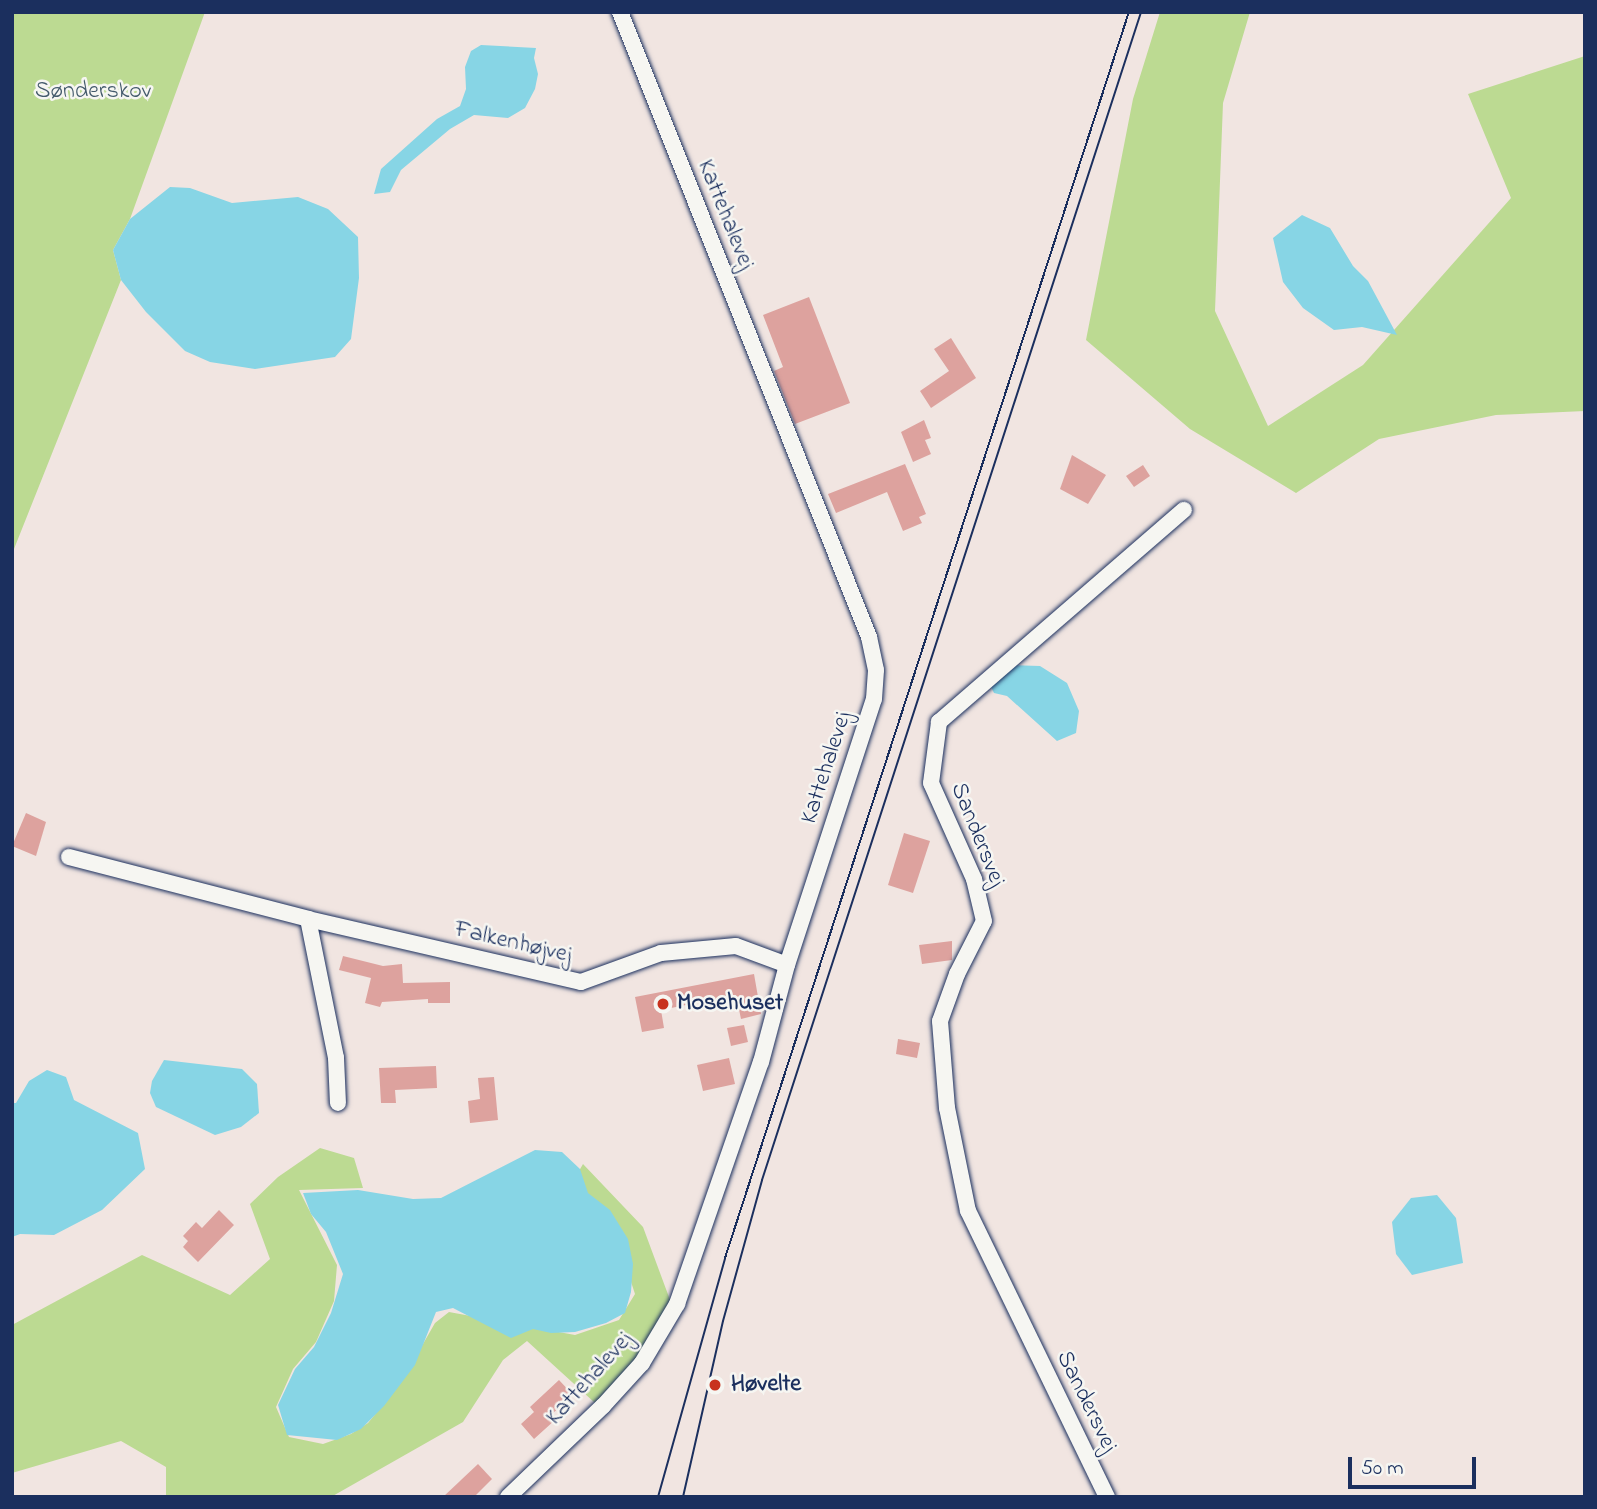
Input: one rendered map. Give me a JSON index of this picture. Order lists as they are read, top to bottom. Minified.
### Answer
{"streets":{"street":["Kattehalevej","Sandersvej","Falkenhøjvej"]},"crossings":[["Kattehalevej","Falkenhøjvej"]],"parks":["Sønderskov"],"places":["Mosehuset","Høvelte"],"scale_bar":"50 m"}
